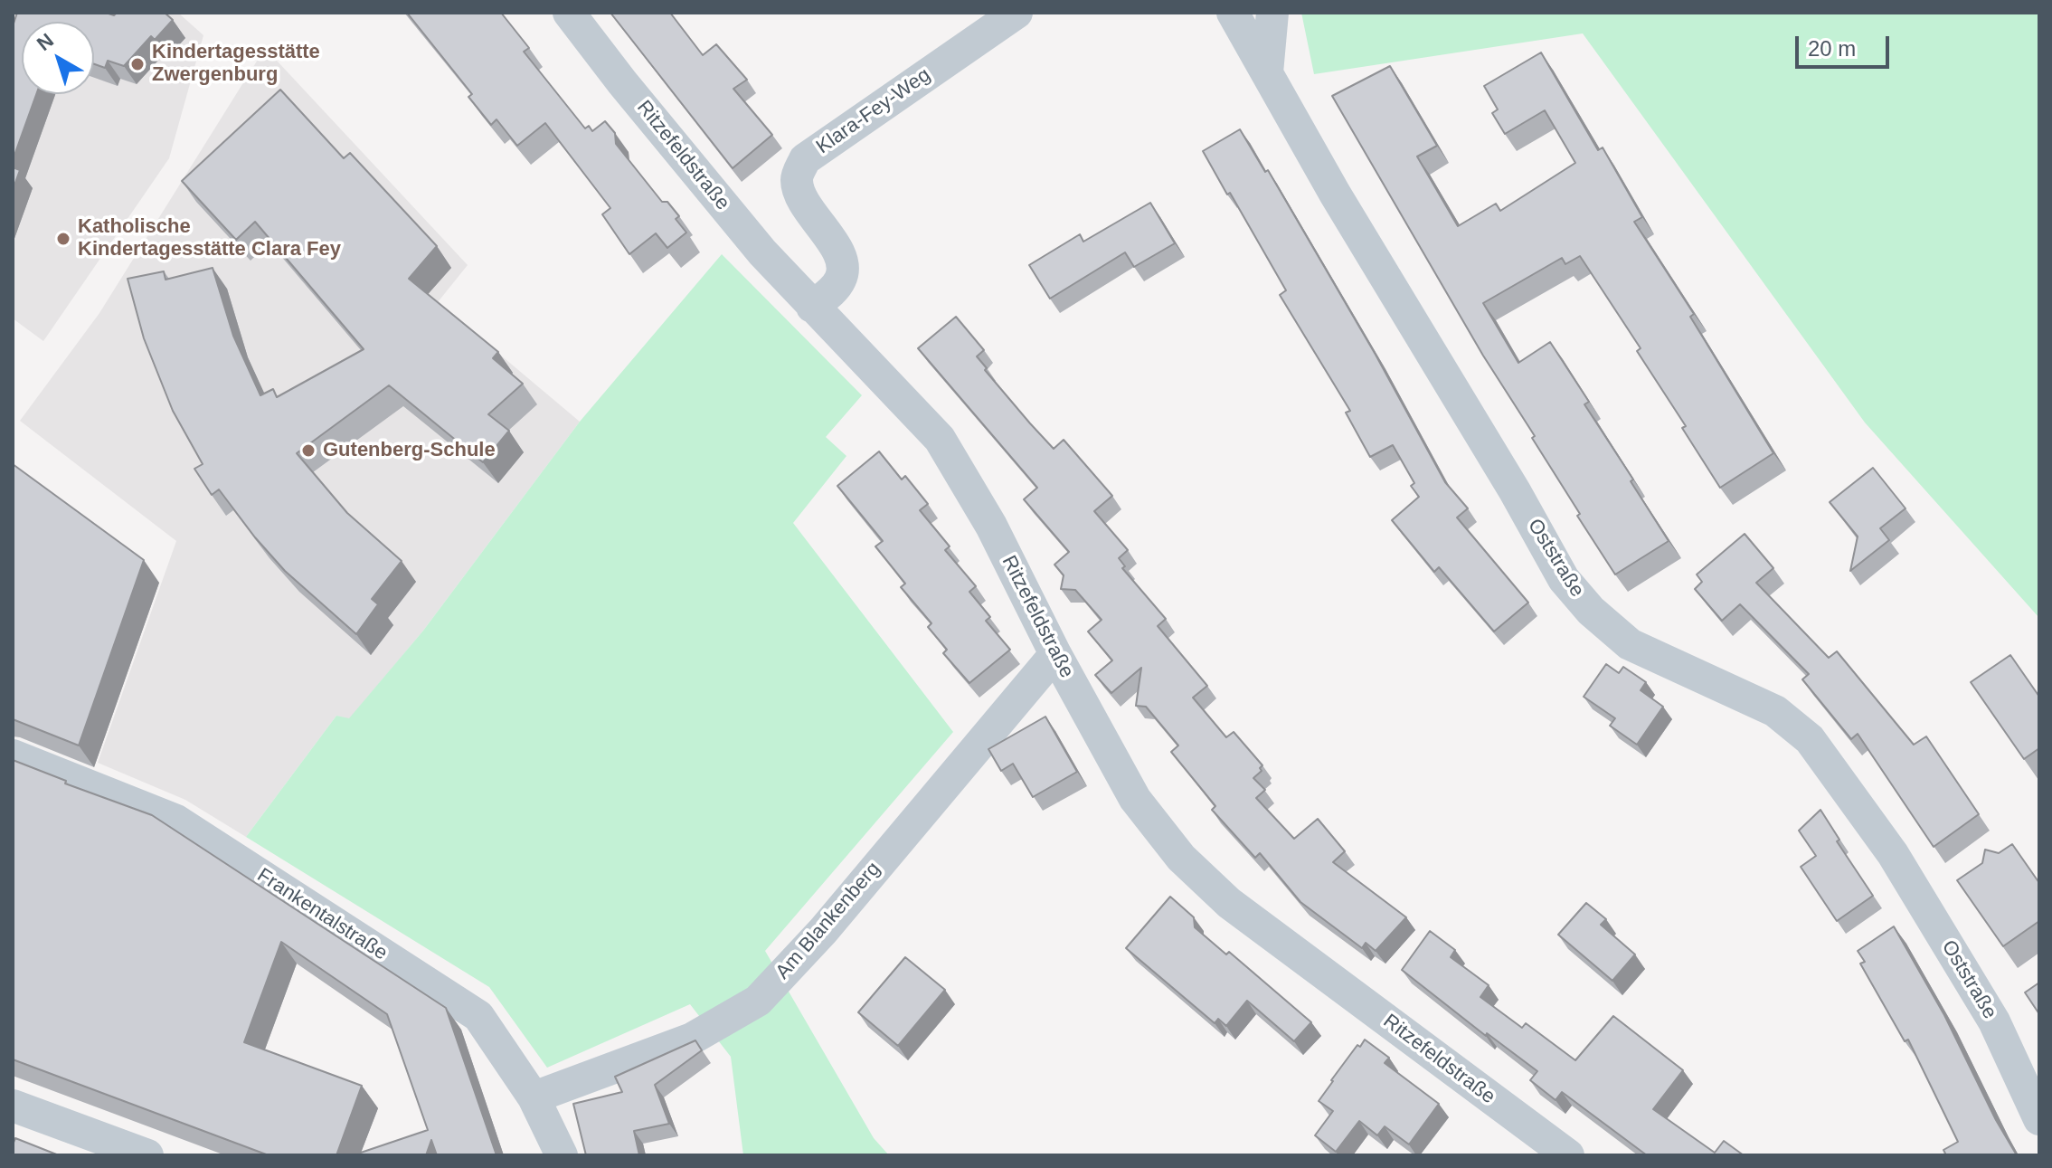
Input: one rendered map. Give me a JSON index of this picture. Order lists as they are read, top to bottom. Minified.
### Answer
{"streets":{"street":["Klara-Fey-Weg","Ritzefeldstraße","Oststraße","Frankentalstraße","Am Blankenberg"]},"crossings":[["Klara-Fey-Weg","Ritzefeldstraße"],["Ritzefeldstraße","Am Blankenberg"],["Frankentalstraße","Am Blankenberg"]],"places":["Kindertagesstätte Zwergenburg","Katholische Kindertagesstätte Clara Fey","Gutenberg-Schule"],"scale_bar":"20 m","north":"top left"}
